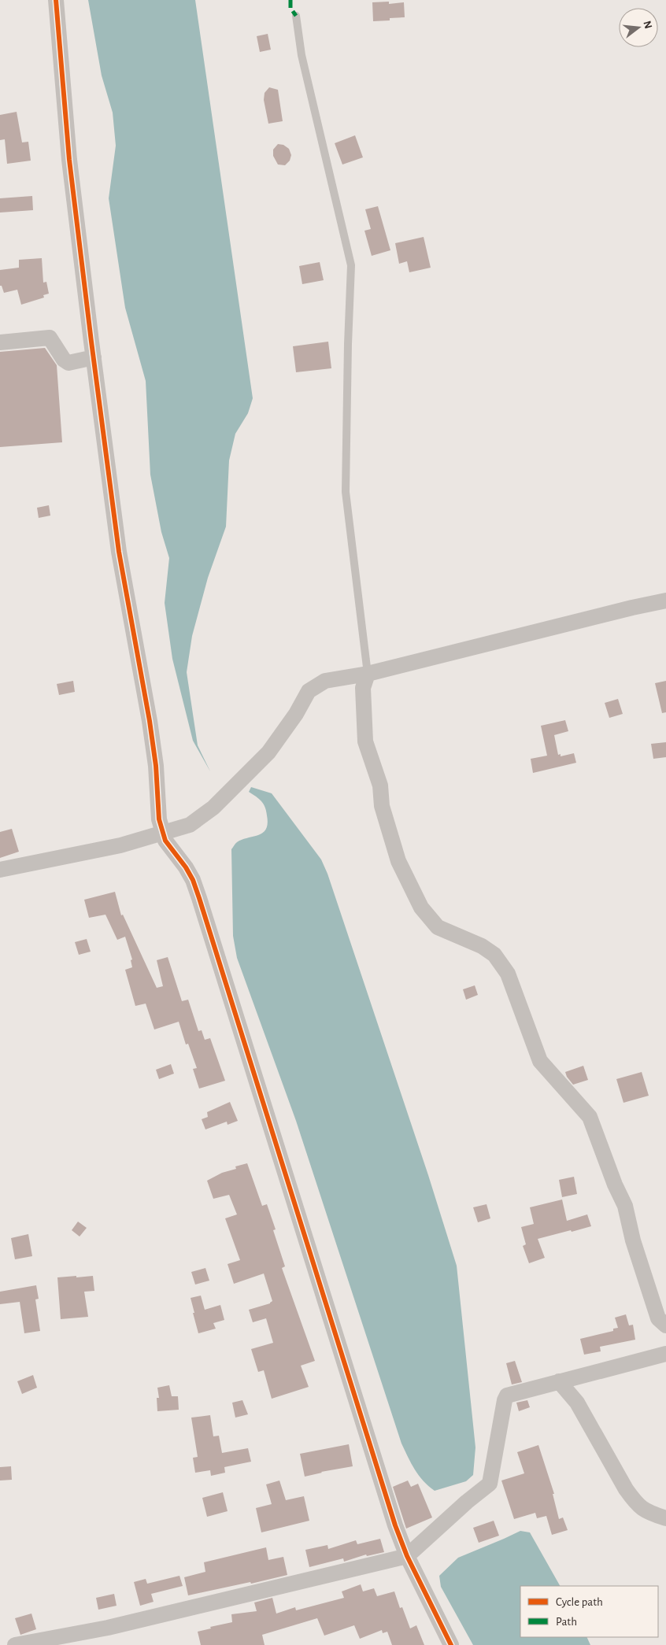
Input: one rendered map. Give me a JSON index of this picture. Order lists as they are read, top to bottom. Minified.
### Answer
{"legend":["Cycle path","Path"],"north":"right"}
